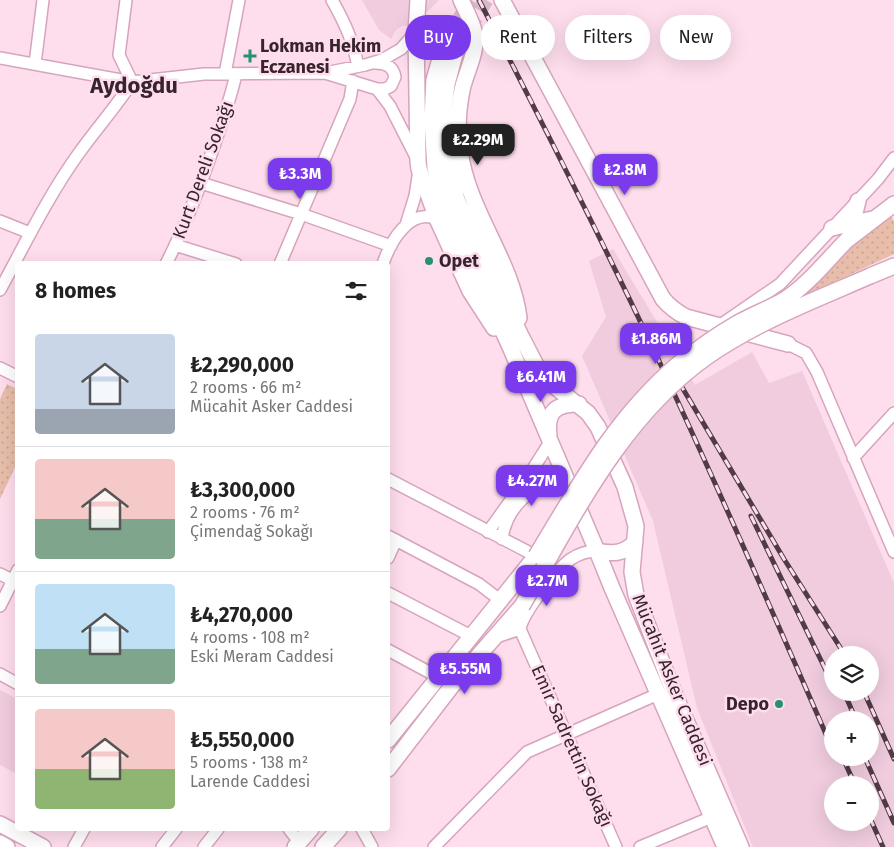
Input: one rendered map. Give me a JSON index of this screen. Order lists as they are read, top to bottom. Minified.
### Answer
{"streets":{"main road":["Mücahit Asker Caddesi"],"street":["Kurt Dereli Sokağı","Emir Sadrettin Sokağı"]},"districts":["Aydoğdu"],"places":{"health":["Lokman Hekim Eczanesi"],"other":["Opet","Depo"]},"page":{"chip":["Buy","Rent","Filters","New"],"price":["₺2.29M","₺2.8M","₺3.3M","₺1.86M","₺6.41M","₺4.27M","₺2.7M","₺5.55M"],"heading":"8 homes","list":[{"name":"₺2,290,000","note":"2 rooms · 66 m² · Mücahit Asker Caddesi"},{"name":"₺3,300,000","note":"2 rooms · 76 m² · Çimendağ Sokağı"},{"name":"₺4,270,000","note":"4 rooms · 108 m² · Eski Meram Caddesi"},{"name":"₺5,550,000","note":"5 rooms · 138 m² · Larende Caddesi"}],"map_buttons":["+","−"]}}
